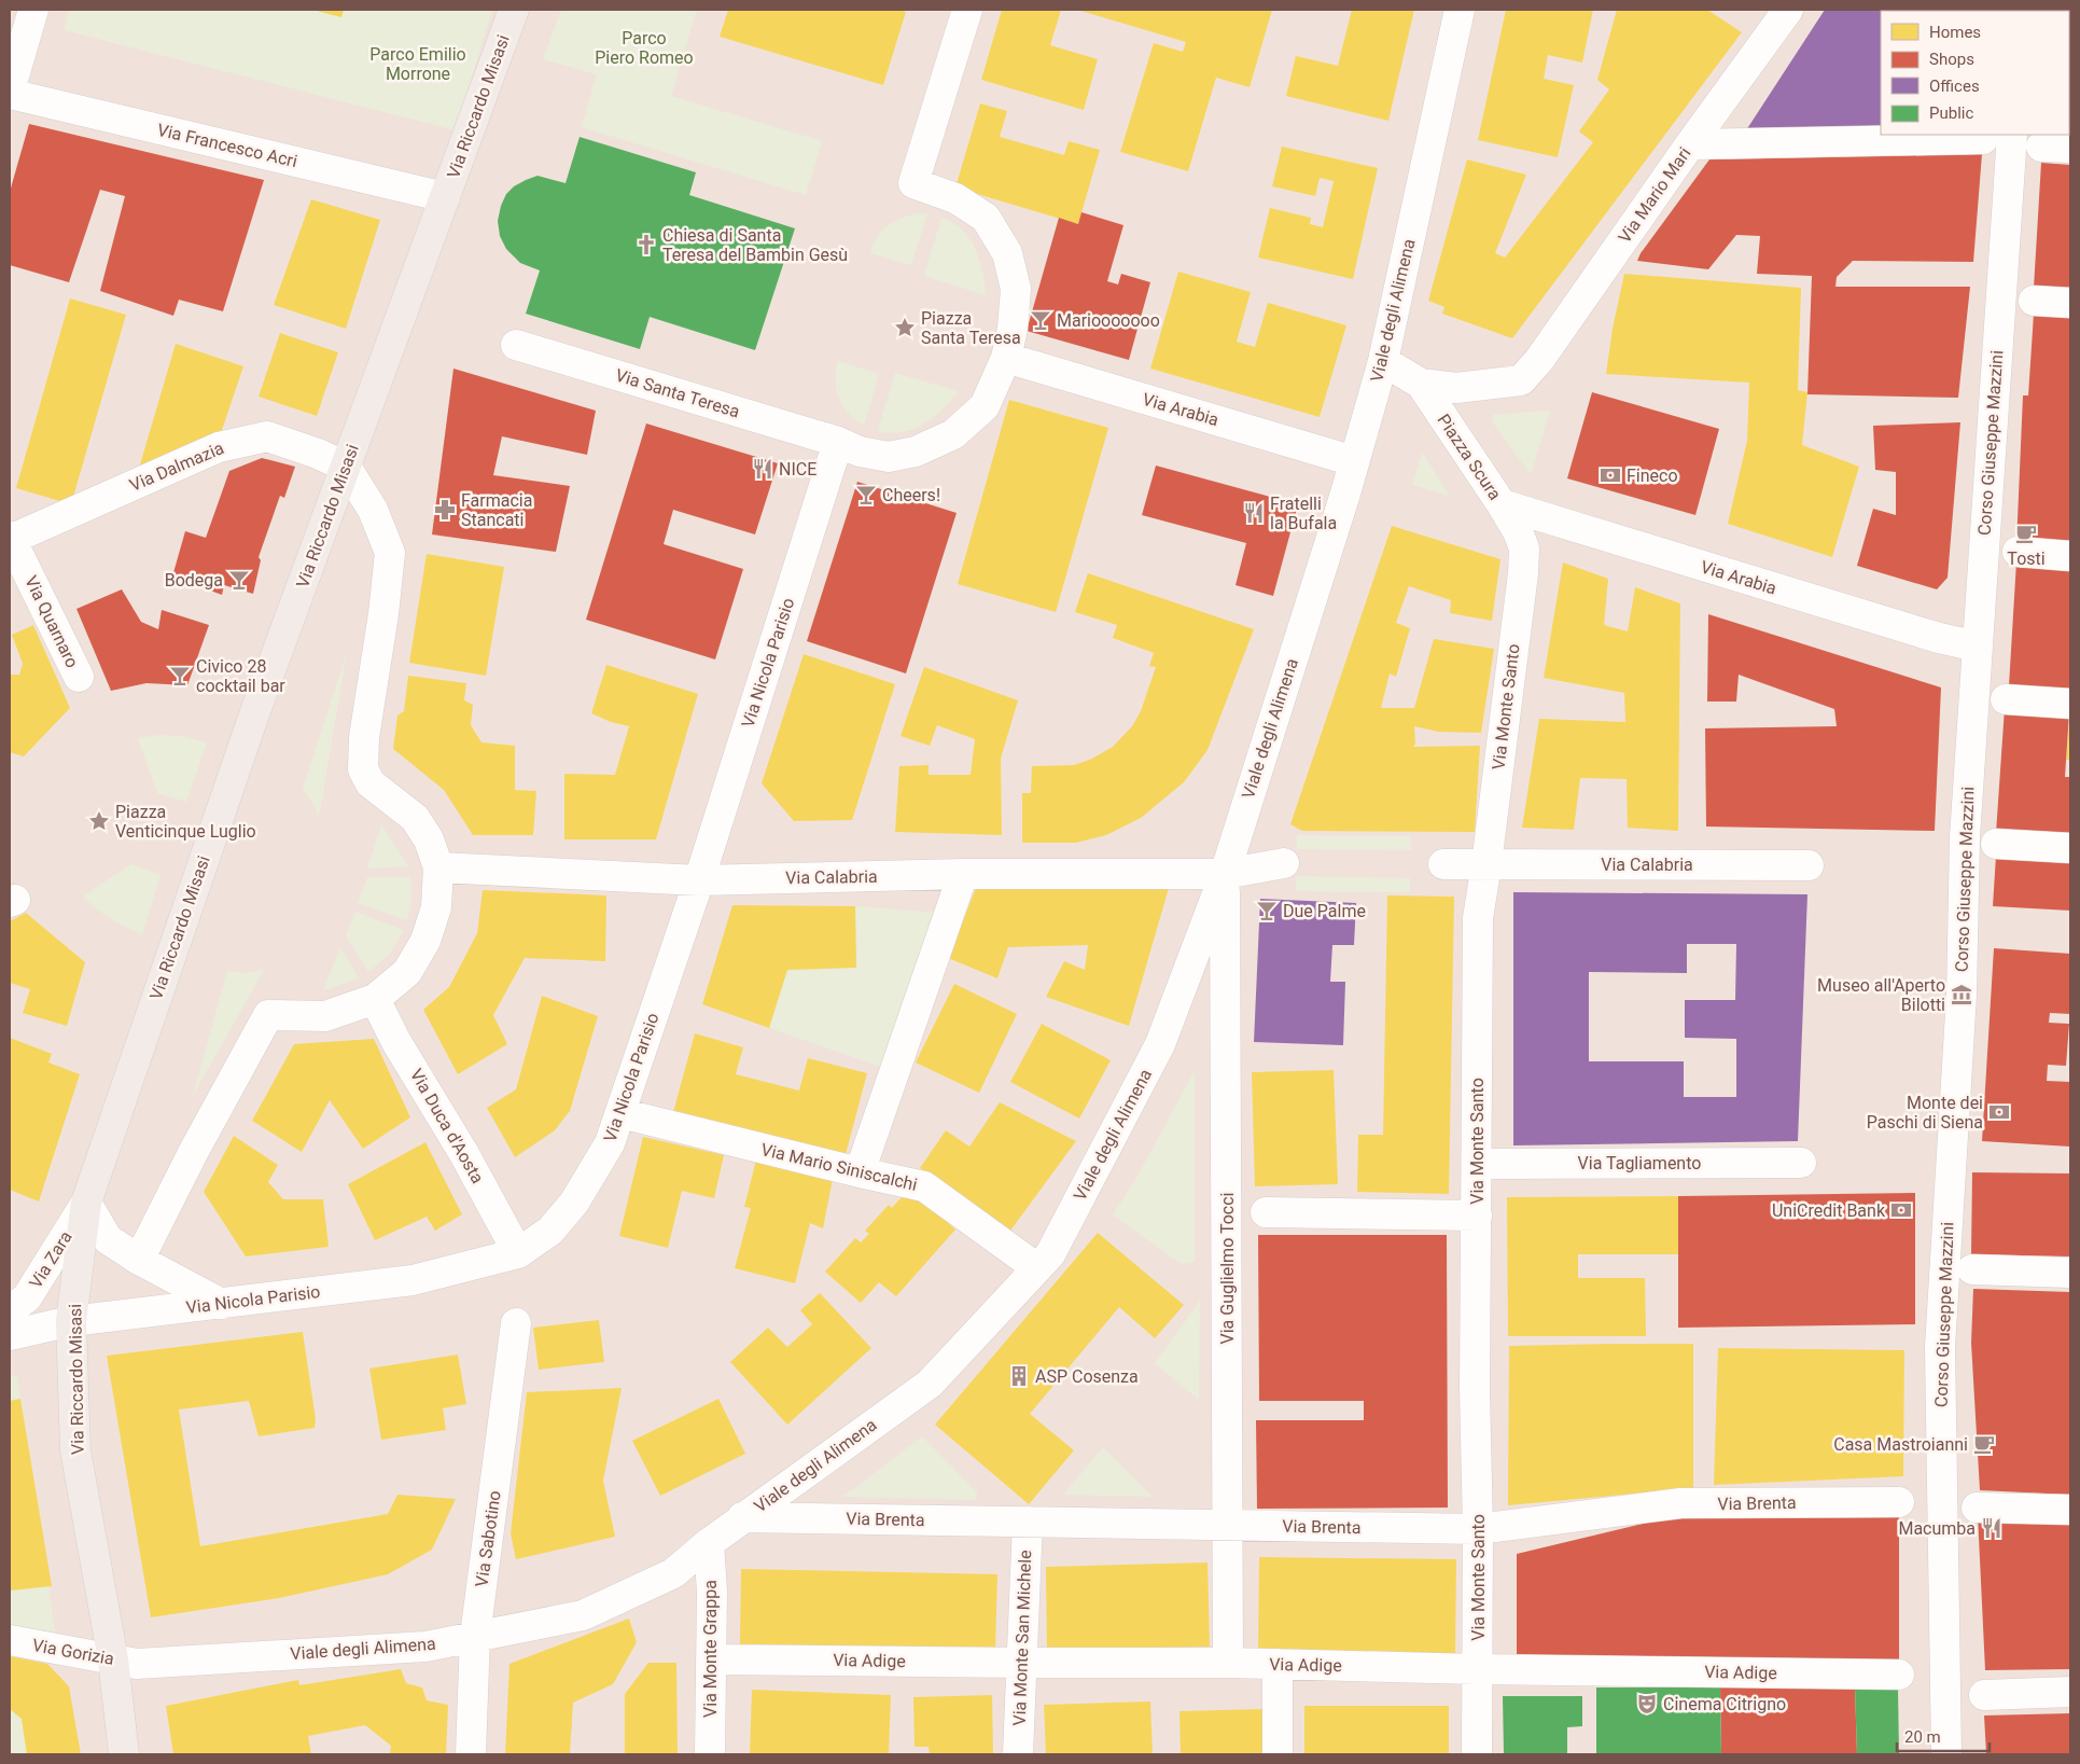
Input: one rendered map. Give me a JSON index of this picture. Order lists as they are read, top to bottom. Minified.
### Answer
{"streets":{"main road":["Via Riccardo Misasi"],"street":["Via Francesco Acri","Via Mario Mari","Viale degli Alimena","Via Santa Teresa","Via Arabia","Corso Giuseppe Mazzini","Piazza Scura","Via Dalmazia","Via Quarnaro","Via Nicola Parisio","Via Monte Santo","Via Calabria","Via Duca d'Aosta","Via Tagliamento","Via Mario Siniscalchi","Via Zara","Via Guglielmo Tocci","Via Brenta","Via Sabotino","Via Monte San Michele","Via Monte Grappa","Via Gorizia","Via Adige"]},"crossings":[["Via Riccardo Misasi","Via Francesco Acri"],["Via Riccardo Misasi","Viale degli Alimena"],["Via Riccardo Misasi","Via Dalmazia"],["Via Riccardo Misasi","Via Nicola Parisio"],["Via Riccardo Misasi","Via Zara"],["Via Riccardo Misasi","Via Gorizia"],["Via Mario Mari","Piazza Scura"],["Viale degli Alimena","Via Arabia"],["Viale degli Alimena","Piazza Scura"],["Viale degli Alimena","Via Calabria"],["Viale degli Alimena","Via Mario Siniscalchi"],["Viale degli Alimena","Via Guglielmo Tocci"],["Viale degli Alimena","Via Brenta"],["Viale degli Alimena","Via Sabotino"],["Viale degli Alimena","Via Monte Grappa"],["Viale degli Alimena","Via Gorizia"],["Via Santa Teresa","Via Nicola Parisio"],["Via Arabia","Corso Giuseppe Mazzini"],["Via Arabia","Piazza Scura"],["Piazza Scura","Via Monte Santo"],["Via Dalmazia","Via Quarnaro"],["Via Nicola Parisio","Via Calabria"],["Via Nicola Parisio","Via Duca d'Aosta"],["Via Nicola Parisio","Via Mario Siniscalchi"],["Via Monte Santo","Via Calabria"],["Via Monte Santo","Via Tagliamento"],["Via Monte Santo","Via Brenta"],["Via Monte Santo","Via Adige"],["Via Calabria","Via Guglielmo Tocci"],["Via Guglielmo Tocci","Via Brenta"],["Via Guglielmo Tocci","Via Adige"],["Via Brenta","Via Monte San Michele"],["Via Monte San Michele","Via Adige"],["Via Monte Grappa","Via Adige"]],"parks":["Parco Piero Romeo","Parco Emilio Morrone"],"places":{"church":["Chiesa di Santa Teresa del Bambin Gesù"],"bar":["Mariooooooo","Cheers!","Bodega","Civico 28 cocktail bar","Due Palme"],"place":["Piazza Santa Teresa","Piazza Venticinque Luglio"],"restaurant":["NICE","Fratelli la Bufala","Macumba"],"bank":["Fineco","Monte dei Paschi di Siena","UniCredit Bank"],"pharmacy":["Farmacia Stancati"],"cafe":["Tosti","Casa Mastroianni"],"museum":["Museo all'Aperto Bilotti"],"building":["ASP Cosenza"],"theatre":["Cinema Citrigno"]},"legend":["Homes","Shops","Offices","Public"],"scale_bar":"20 m"}
